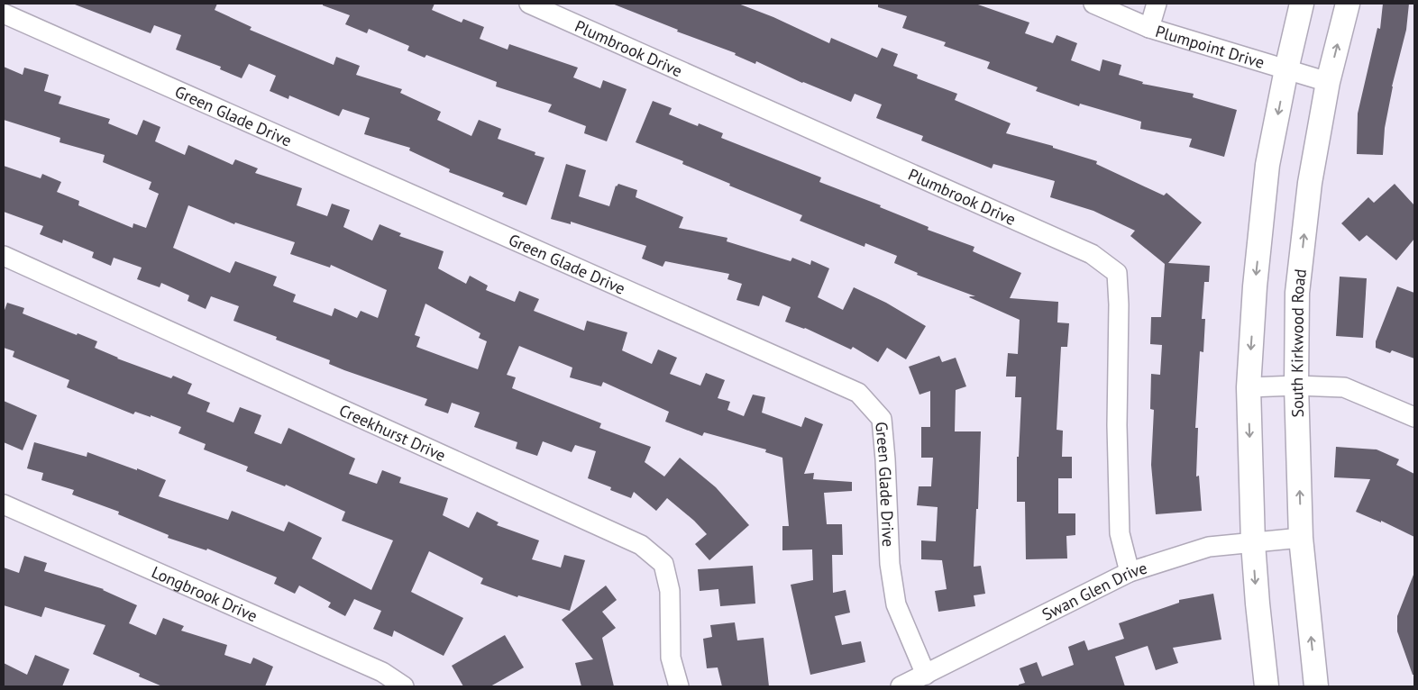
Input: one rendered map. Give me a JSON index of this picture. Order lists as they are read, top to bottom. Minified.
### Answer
{"streets":{"main road":["South Kirkwood Road"],"street":["Plumpoint Drive","Plumbrook Drive","Green Glade Drive","Creekhurst Drive","Swan Glen Drive","Longbrook Drive"]},"crossings":[["Plumpoint Drive","South Kirkwood Road"],["Plumbrook Drive","Swan Glen Drive"],["Green Glade Drive","Swan Glen Drive"],["South Kirkwood Road","Swan Glen Drive"]]}
